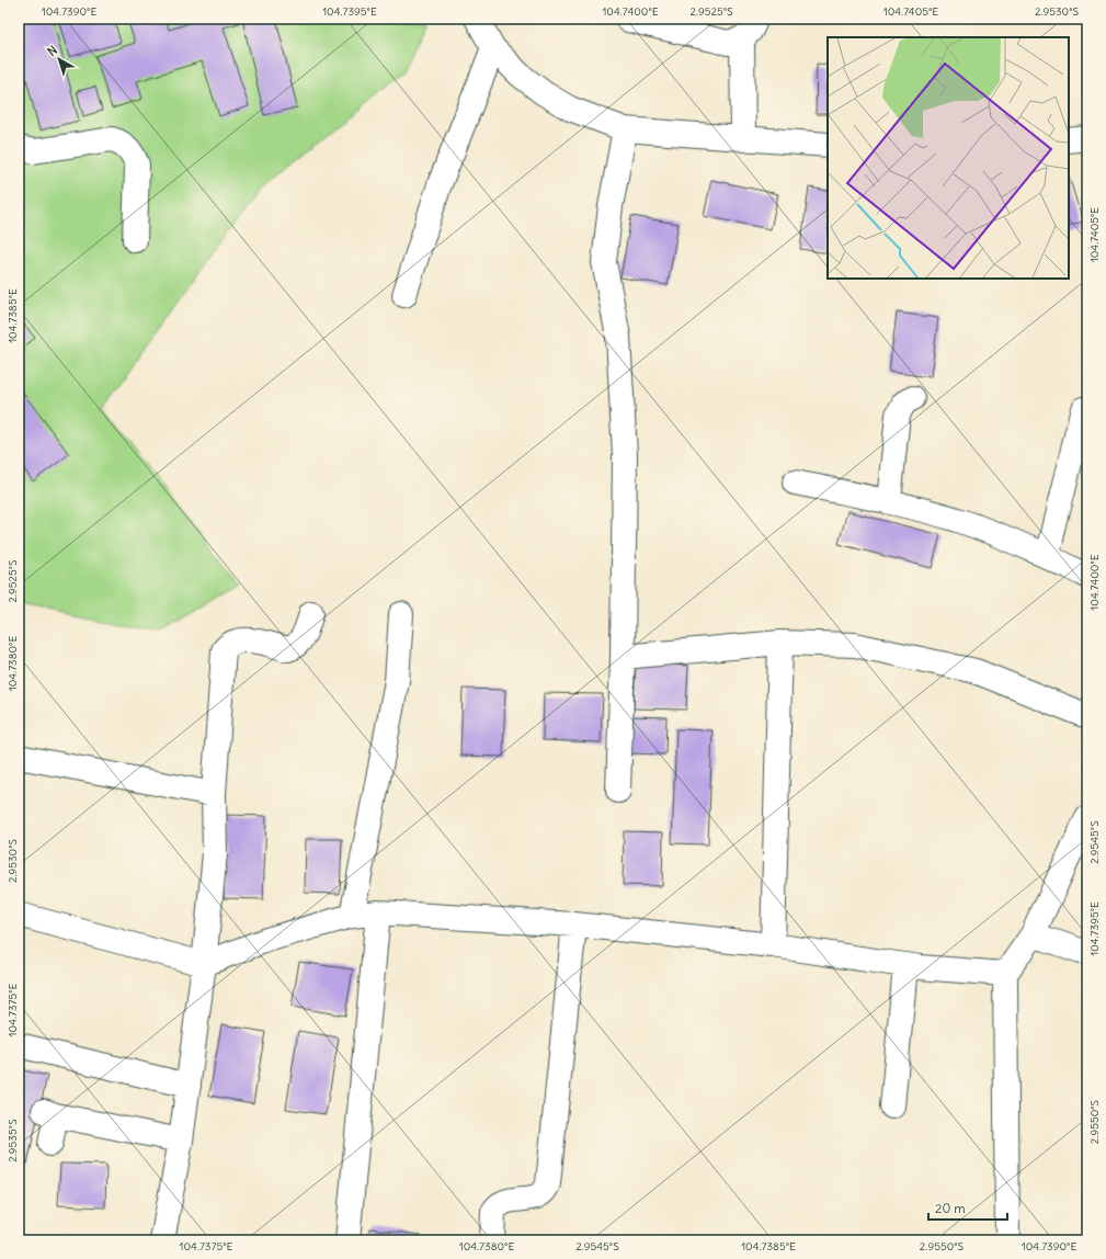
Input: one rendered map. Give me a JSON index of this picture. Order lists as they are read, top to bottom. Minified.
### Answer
{"scale_bar":"20 m","north":"top left","coordinates":["104.7390°E","104.7395°E","104.7400°E","2.9525°S","104.7405°E","2.9530°S","104.7385°E","104.7380°E","2.9545°S","104.7375°E","2.9550°S","2.9535°S"]}
